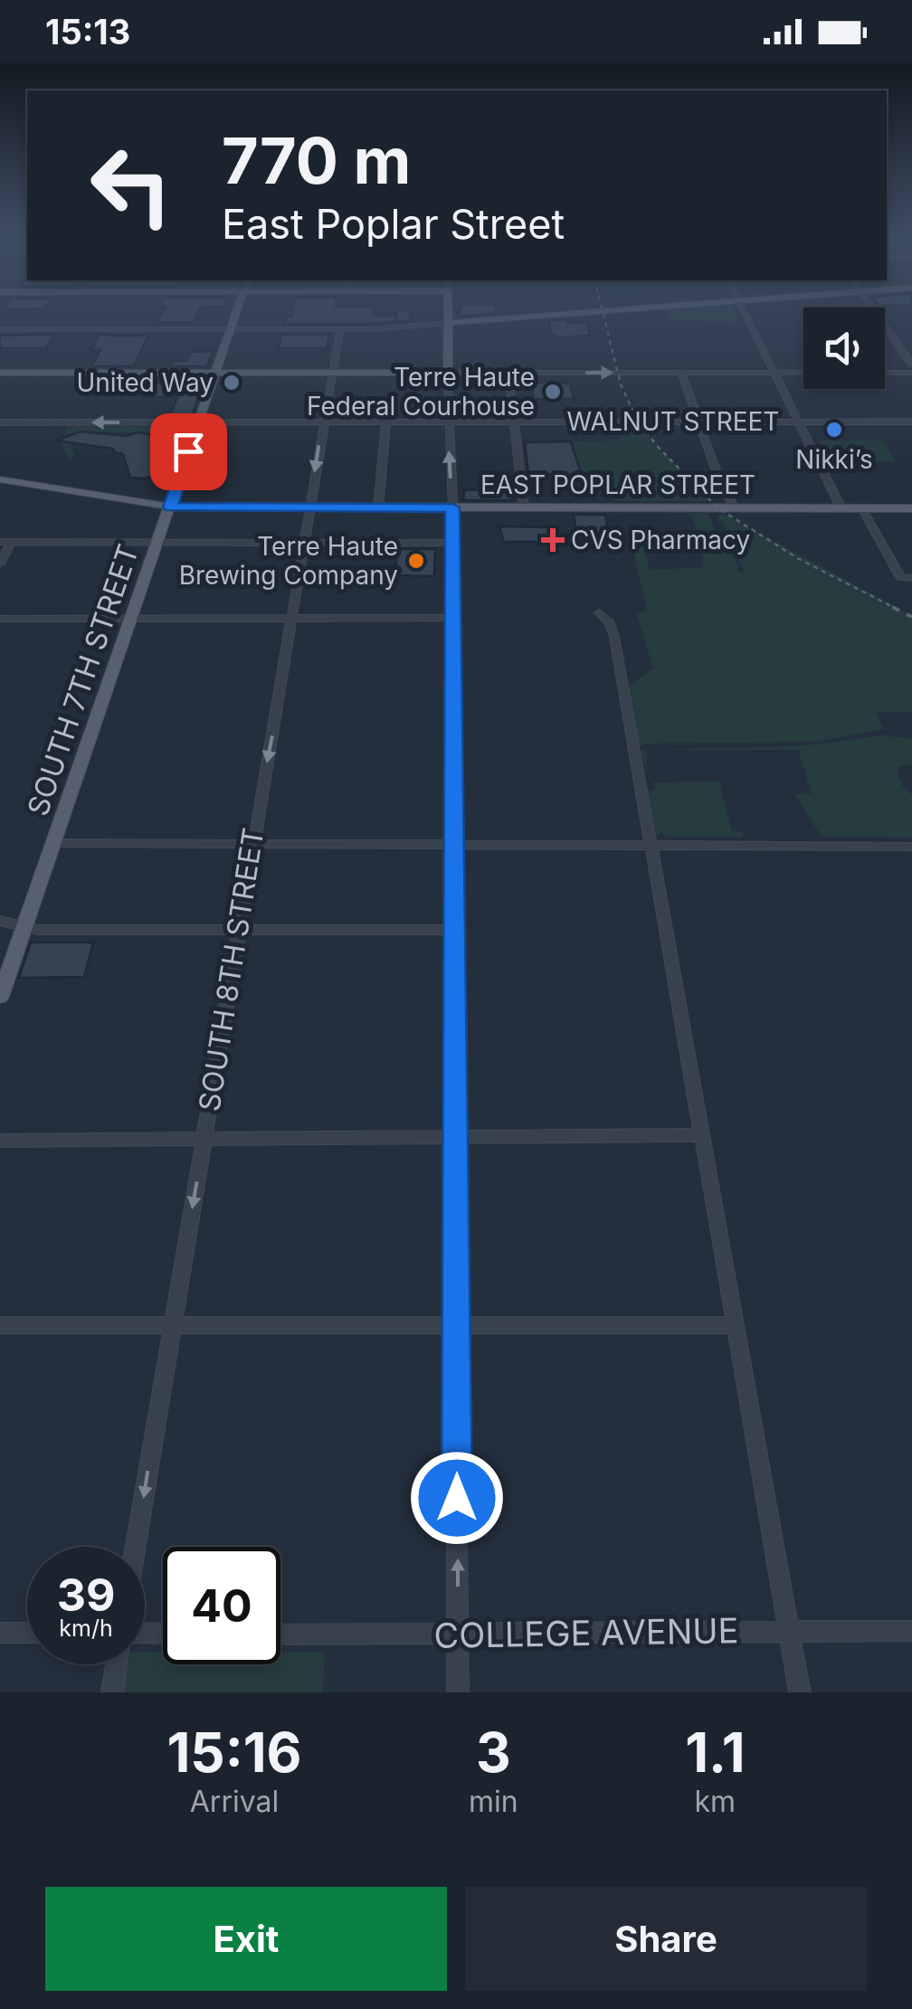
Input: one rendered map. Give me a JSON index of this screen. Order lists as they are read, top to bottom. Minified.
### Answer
{"streets":{"main road":["EAST POPLAR STREET","SOUTH 7TH STREET"],"street":["WALNUT STREET","SOUTH 8TH STREET","COLLEGE AVENUE"]},"crossings":[["WALNUT STREET","SOUTH 7TH STREET"],["WALNUT STREET","SOUTH 8TH STREET"],["EAST POPLAR STREET","SOUTH 7TH STREET"],["EAST POPLAR STREET","SOUTH 8TH STREET"]],"one_way":["SOUTH 8TH STREET"],"places":{"other":["United Way","Terre Haute Federal Courhouse","Nikki’s","Terre Haute Brewing Company"],"health":["CVS Pharmacy"]},"page":{"status":"15:13","turn":["770 m","East Poplar Street"],"speed":"39 km/h","limit":"40","eta":["15:16","Arrival","3","min","1.1","km"],"buttons":["Exit","Share"]}}
